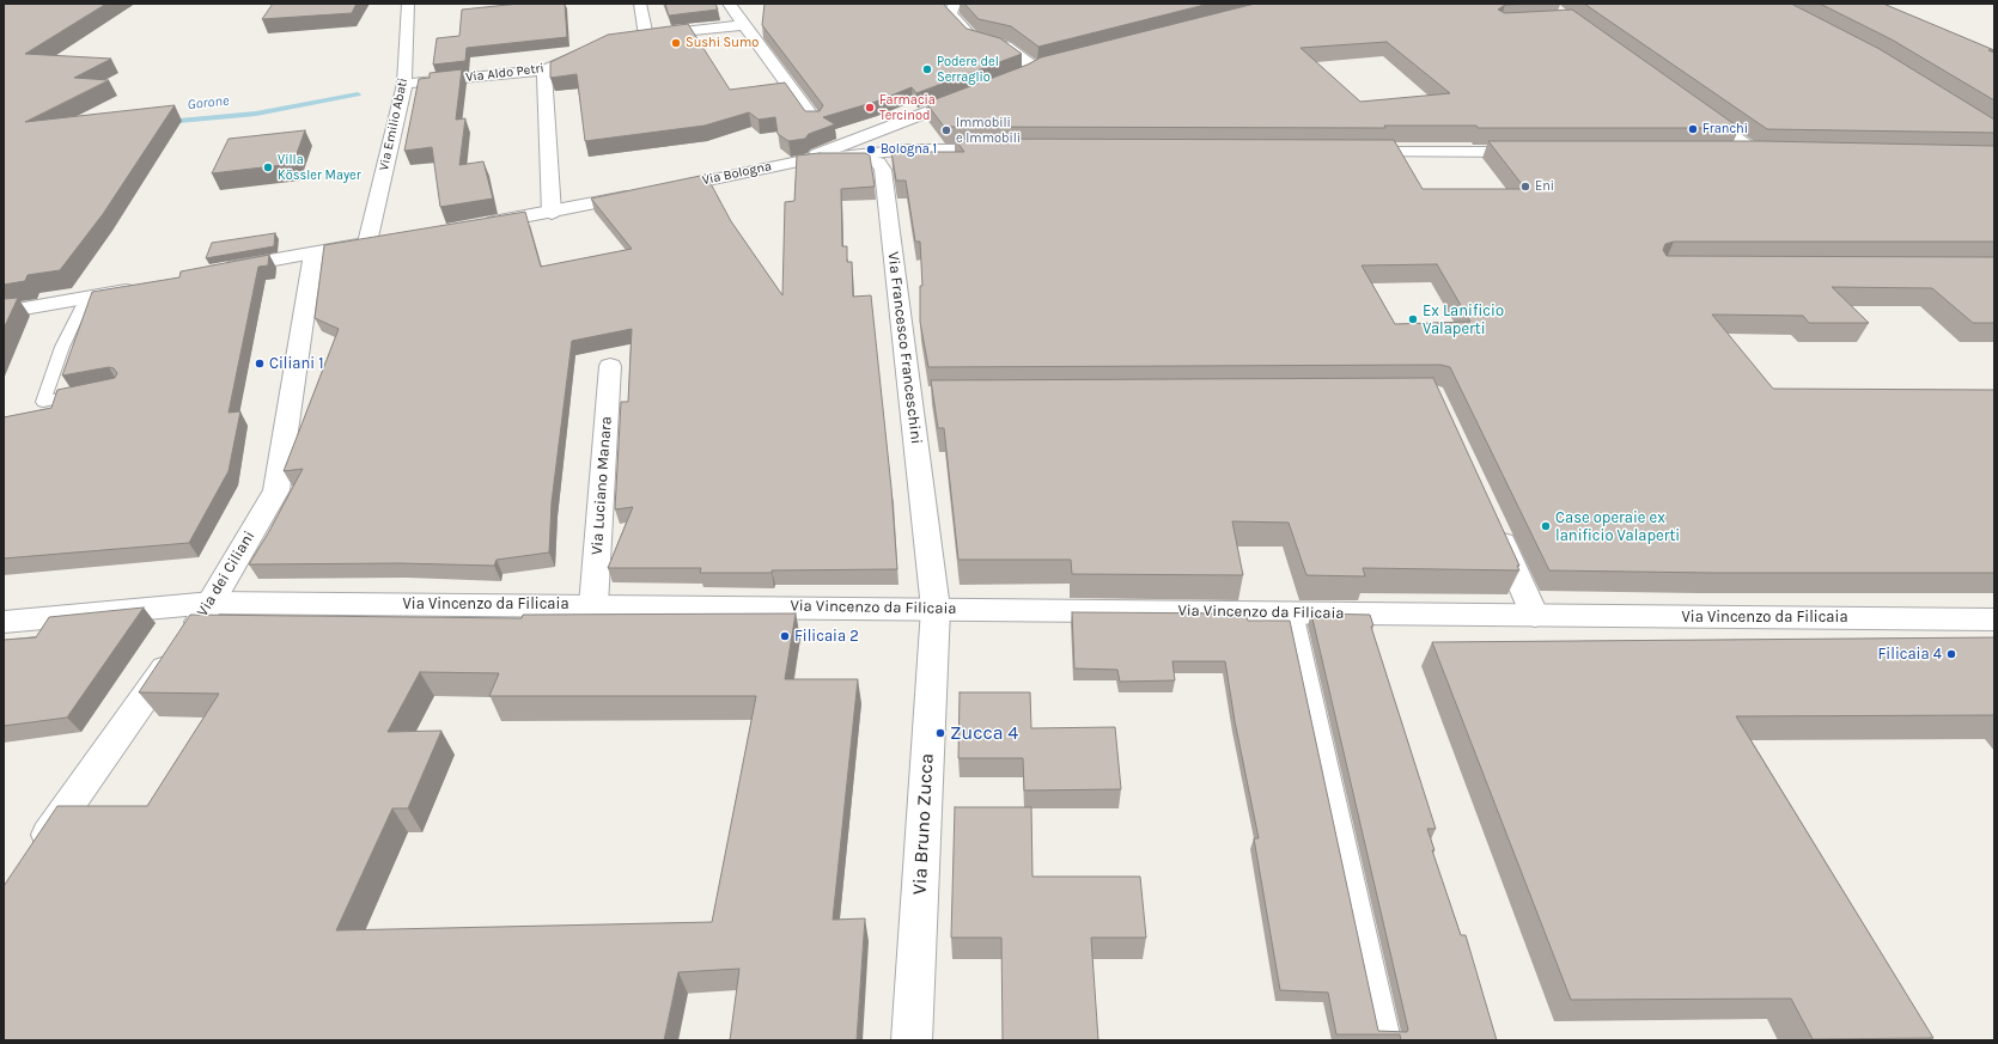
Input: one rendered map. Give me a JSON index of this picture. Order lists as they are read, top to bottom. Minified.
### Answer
{"streets":{"street":["Via Aldo Petri","Via Emilio Abati","Via Bologna","Via Francesco Franceschini","Via Luciano Manara","Via dei Ciliani","Via Vincenzo da Filicaia","Via Bruno Zucca"]},"crossings":[["Via Aldo Petri","Via Emilio Abati"],["Via Bologna","Via Francesco Franceschini"],["Via Francesco Franceschini","Via Vincenzo da Filicaia"],["Via Francesco Franceschini","Via Bruno Zucca"],["Via Luciano Manara","Via Vincenzo da Filicaia"],["Via dei Ciliani","Via Vincenzo da Filicaia"],["Via Vincenzo da Filicaia","Via Bruno Zucca"]],"water":["Gorone"],"places":["Sushi Sumo","Podere del Serraglio","Farmacia Tercinod","Franchi","Immobili e Immobili","Bologna 1","Villa Kössler Mayer","Eni","Ex Lanificio Valaperti","Ciliani 1","Case operaie ex lanificio Valaperti","Filicaia 2","Filicaia 4","Zucca 4"]}
